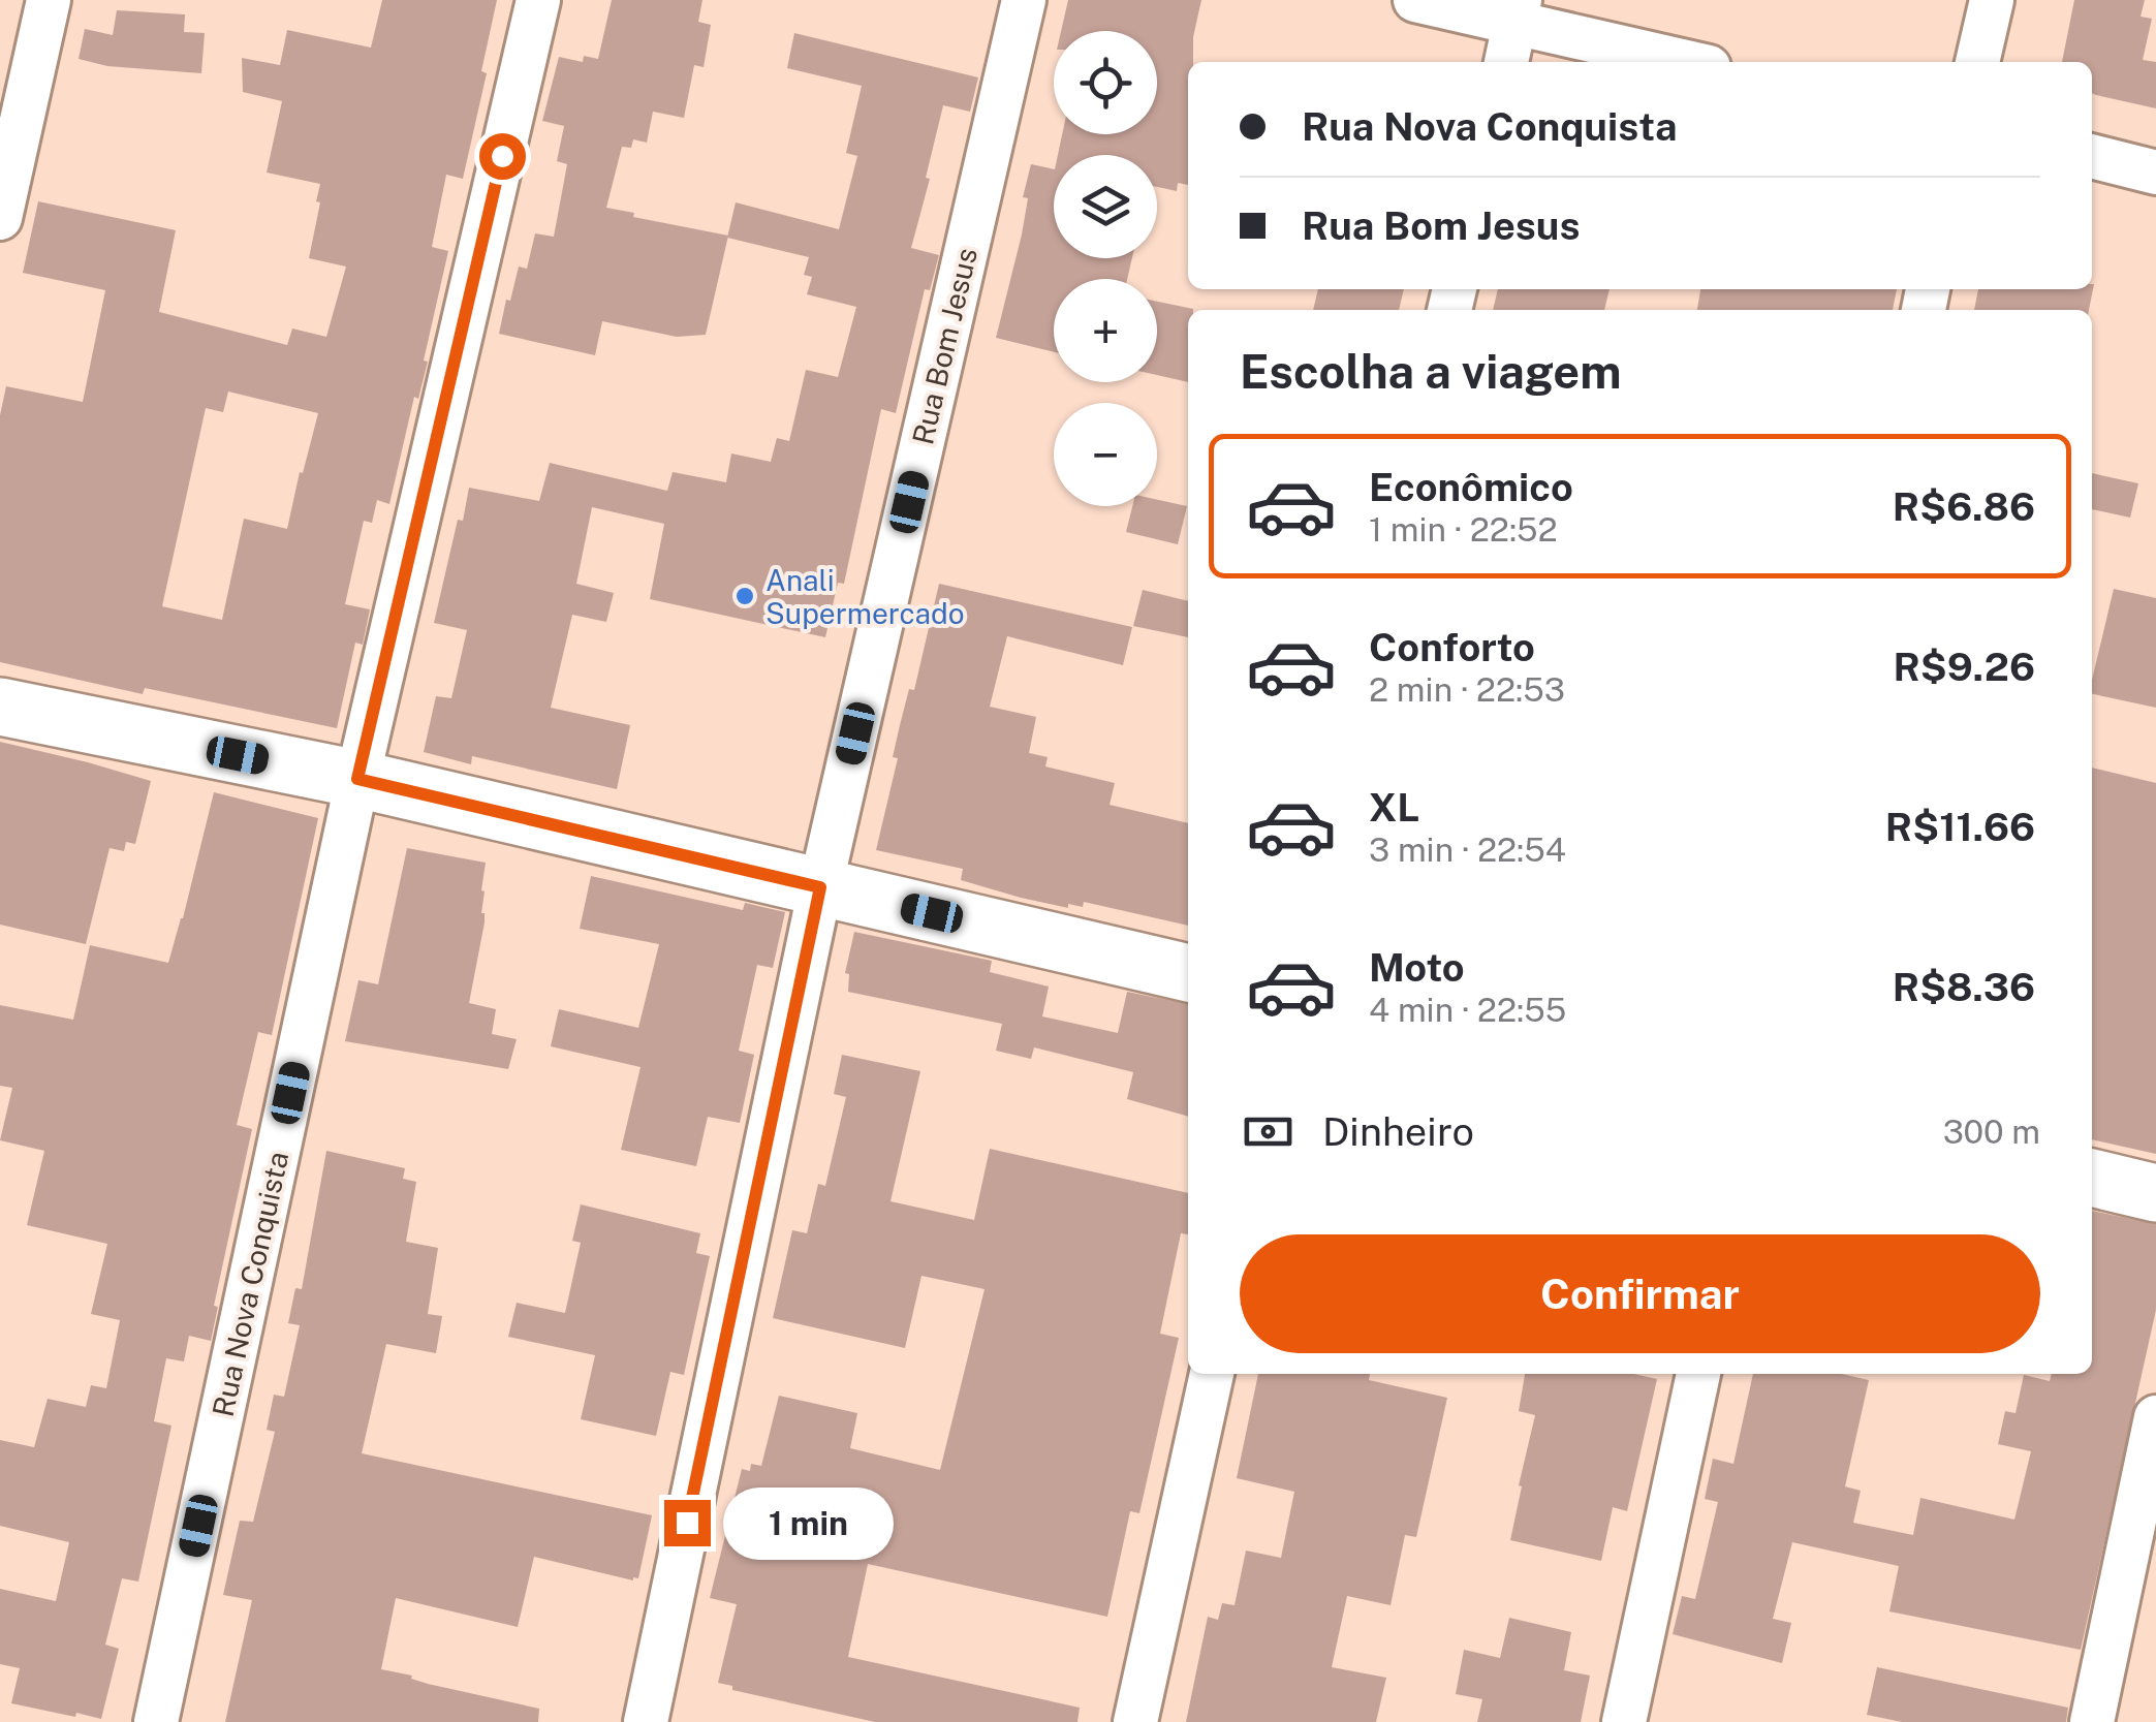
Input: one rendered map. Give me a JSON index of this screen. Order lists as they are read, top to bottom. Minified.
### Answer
{"streets":{"street":["Rua Bom Jesus","Rua Nova Conquista"]},"places":["Anali Supermercado"],"page":{"map_buttons":["+","−"],"banner":["Rua Nova Conquista","Rua Bom Jesus"],"heading":"Escolha a viagem","list":[{"name":"Econômico","note":"1 min · 22:52","value":"R$6.86"},{"name":"Conforto","note":"2 min · 22:53","value":"R$9.26"},{"name":"XL","note":"3 min · 22:54","value":"R$11.66"},{"name":"Moto","note":"4 min · 22:55","value":"R$8.36"}],"pay":["Dinheiro","300 m"],"buttons":"Confirmar","bubble":"1 min"}}
